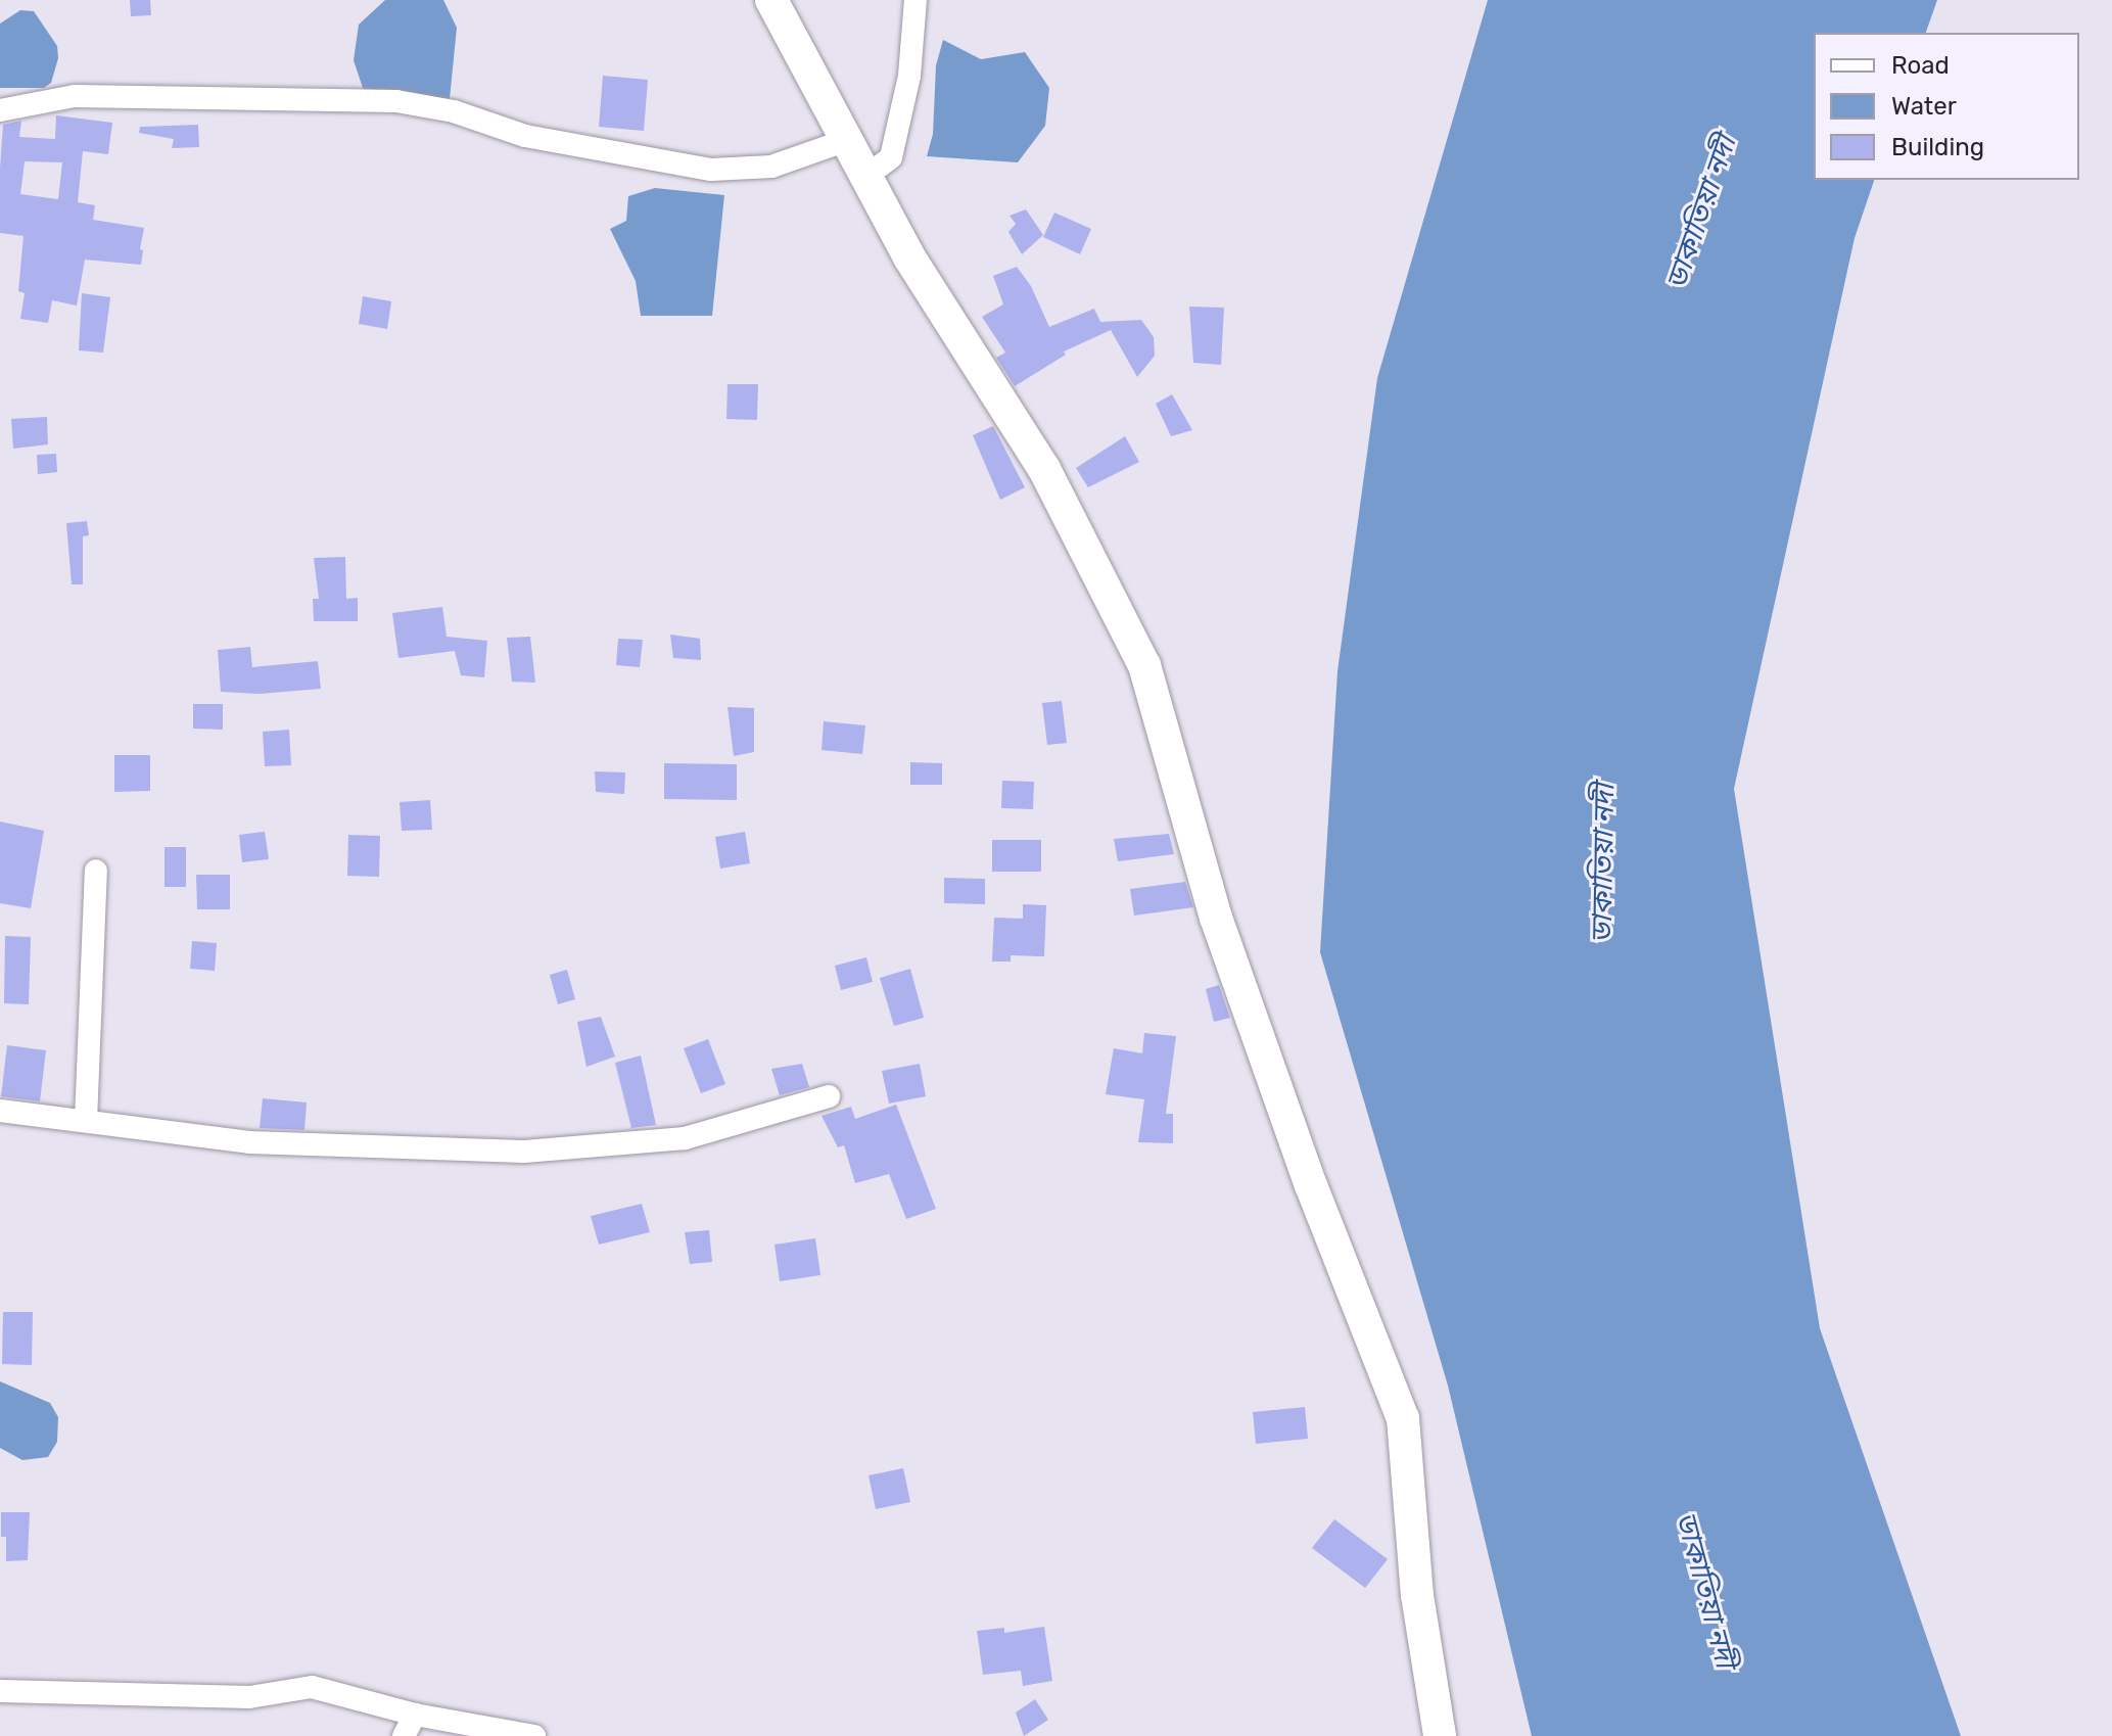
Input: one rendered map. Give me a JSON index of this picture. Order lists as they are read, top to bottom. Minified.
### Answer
{"water":["ডাকাতিয়া নদী"],"legend":["Road","Water","Building"]}
